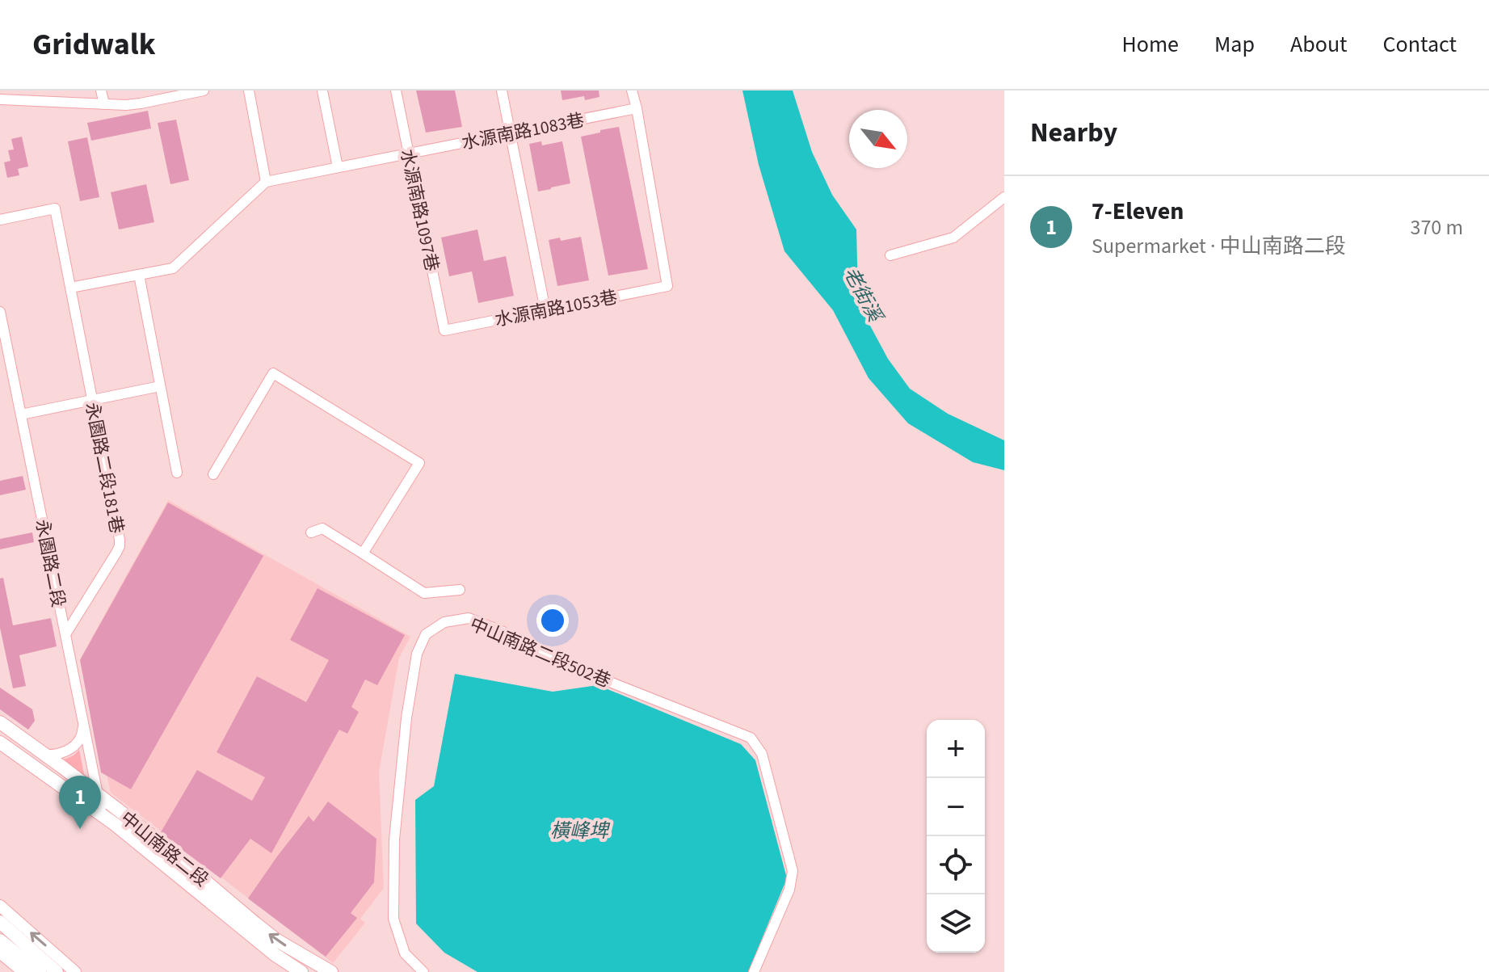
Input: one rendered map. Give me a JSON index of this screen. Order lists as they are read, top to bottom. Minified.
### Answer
{"streets":{"main road":["中山南路二段"],"street":["水源南路1083巷","水源南路1097巷","水源南路1053巷","永園路二段181巷","永園路二段","中山南路二段502巷"]},"crossings":[["水源南路1083巷","水源南路1097巷"],["水源南路1083巷","水源南路1053巷"],["水源南路1097巷","水源南路1053巷"],["永園路二段181巷","永園路二段"],["永園路二段","中山南路二段"]],"water":["老街溪","橫峰埤"],"north":"bottom right","page":{"header":"Gridwalk","nav":["Home","Map","About","Contact"],"heading":"Nearby","list":[{"mark":"1","name":"7-Eleven","note":"Supermarket · 中山南路二段","value":"370 m"}],"map_buttons":["+","−"],"pins":"1"}}
